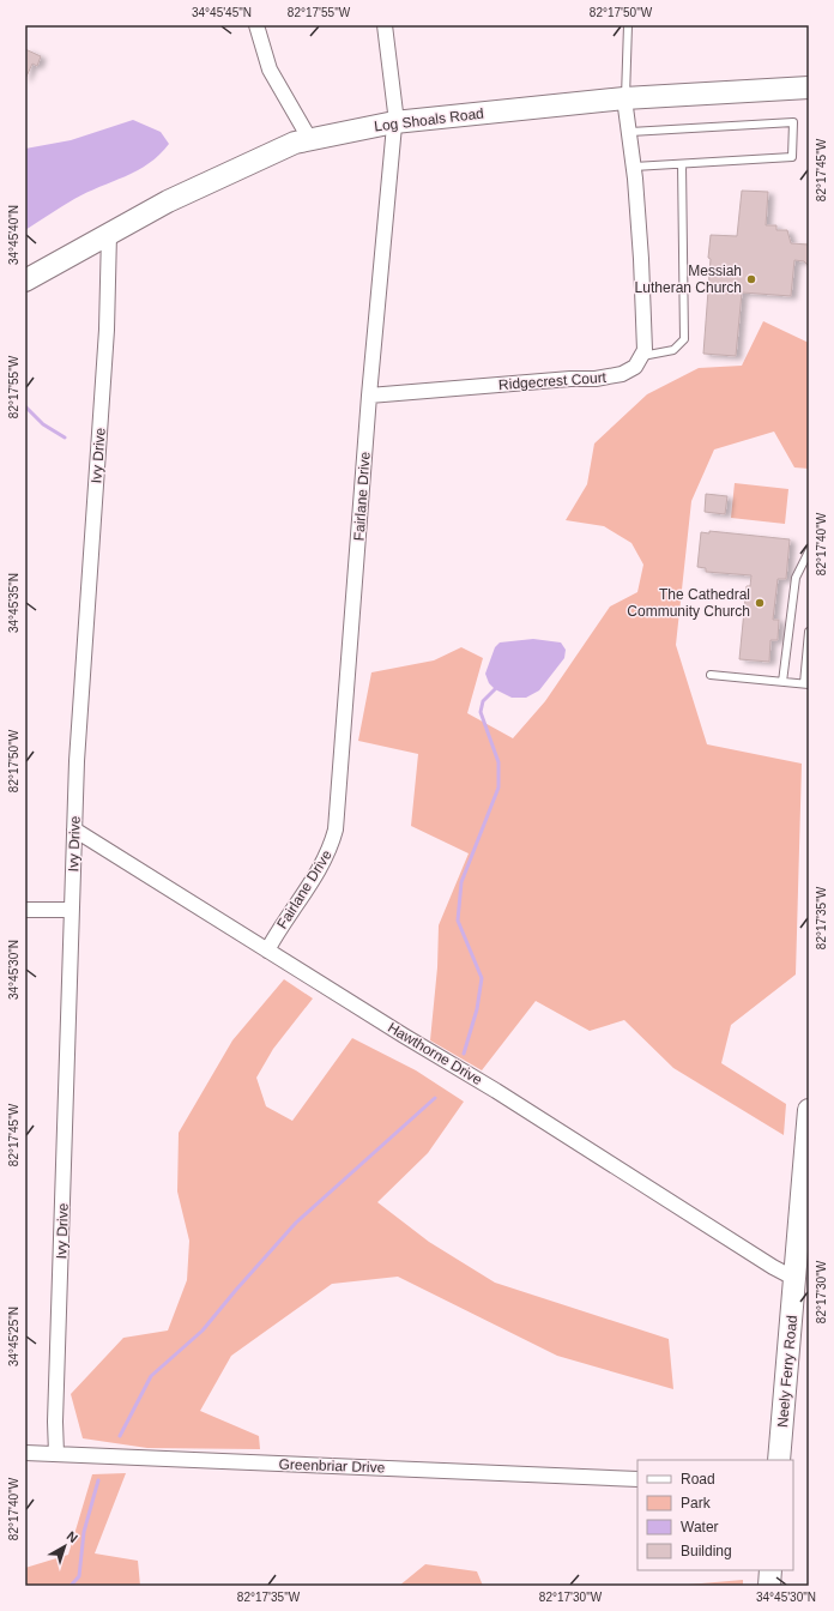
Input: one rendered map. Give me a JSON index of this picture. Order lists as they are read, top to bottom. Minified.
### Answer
{"streets":{"street":["Log Shoals Road","Ridgecrest Court","Ivy Drive","Fairlane Drive","Hawthorne Drive","Neely Ferry Road","Greenbriar Drive"]},"crossings":[["Log Shoals Road","Ivy Drive"],["Log Shoals Road","Fairlane Drive"],["Ridgecrest Court","Fairlane Drive"],["Ivy Drive","Hawthorne Drive"],["Ivy Drive","Greenbriar Drive"],["Fairlane Drive","Hawthorne Drive"],["Hawthorne Drive","Neely Ferry Road"]],"places":["Messiah Lutheran Church","The Cathedral Community Church"],"legend":["Road","Park","Water","Building"],"north":"top right","coordinates":["34°45'45\"N","82°17'55\"W","82°17'50\"W","82°17'45\"W","34°45'40\"N","82°17'40\"W","34°45'35\"N","82°17'35\"W","34°45'30\"N","82°17'30\"W","34°45'25\"N"]}
